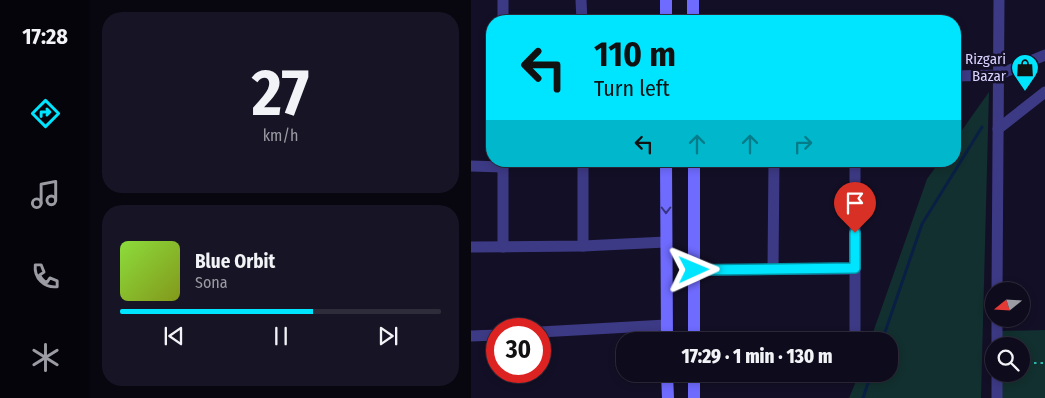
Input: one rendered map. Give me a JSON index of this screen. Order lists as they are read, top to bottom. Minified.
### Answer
{"places":{"shop":["Rizgari Bazar"]},"north":"left","page":{"tabs":"17:28","tile":["27","km/h"],"turn":["110 m","Turn left"],"song":["Blue Orbit","Sona"],"limit":"30","trip":"17:29 · 1 min · 130 m"}}
